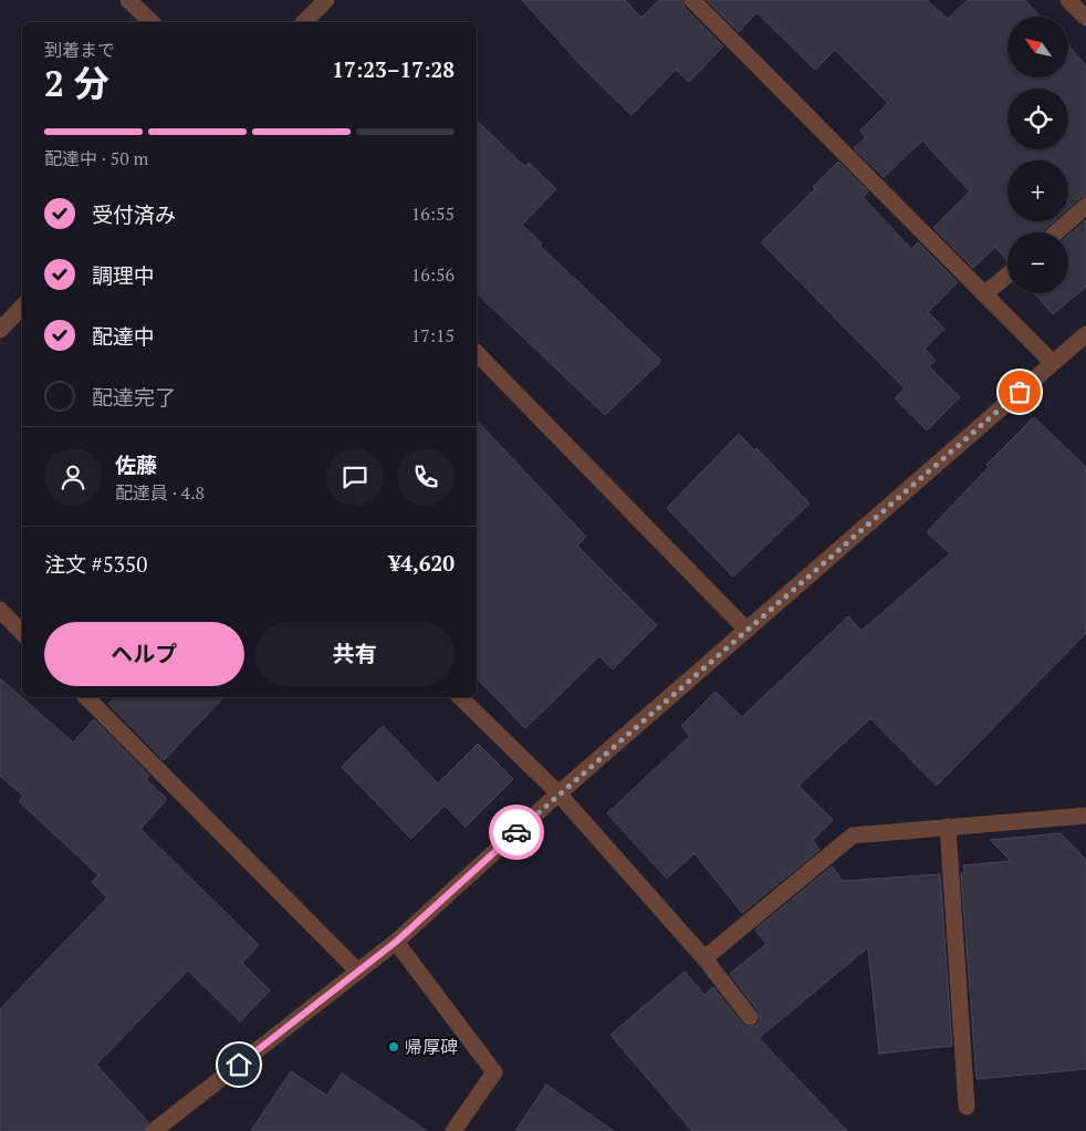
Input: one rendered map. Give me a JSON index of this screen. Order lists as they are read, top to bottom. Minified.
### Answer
{"places":["帰厚碑"],"north":"top left","page":{"map_buttons":["+","−"],"heading":["2 分","到着まで","17:23–17:28"],"panel":["佐藤","配達員 · 4.8","注文 #5350","¥4,620"],"bar":"配達中 · 50 m","list":[["受付済み","16:55"],["調理中","16:56"],["配達中","17:15"],"配達完了"],"buttons":["ヘルプ","共有"]}}
